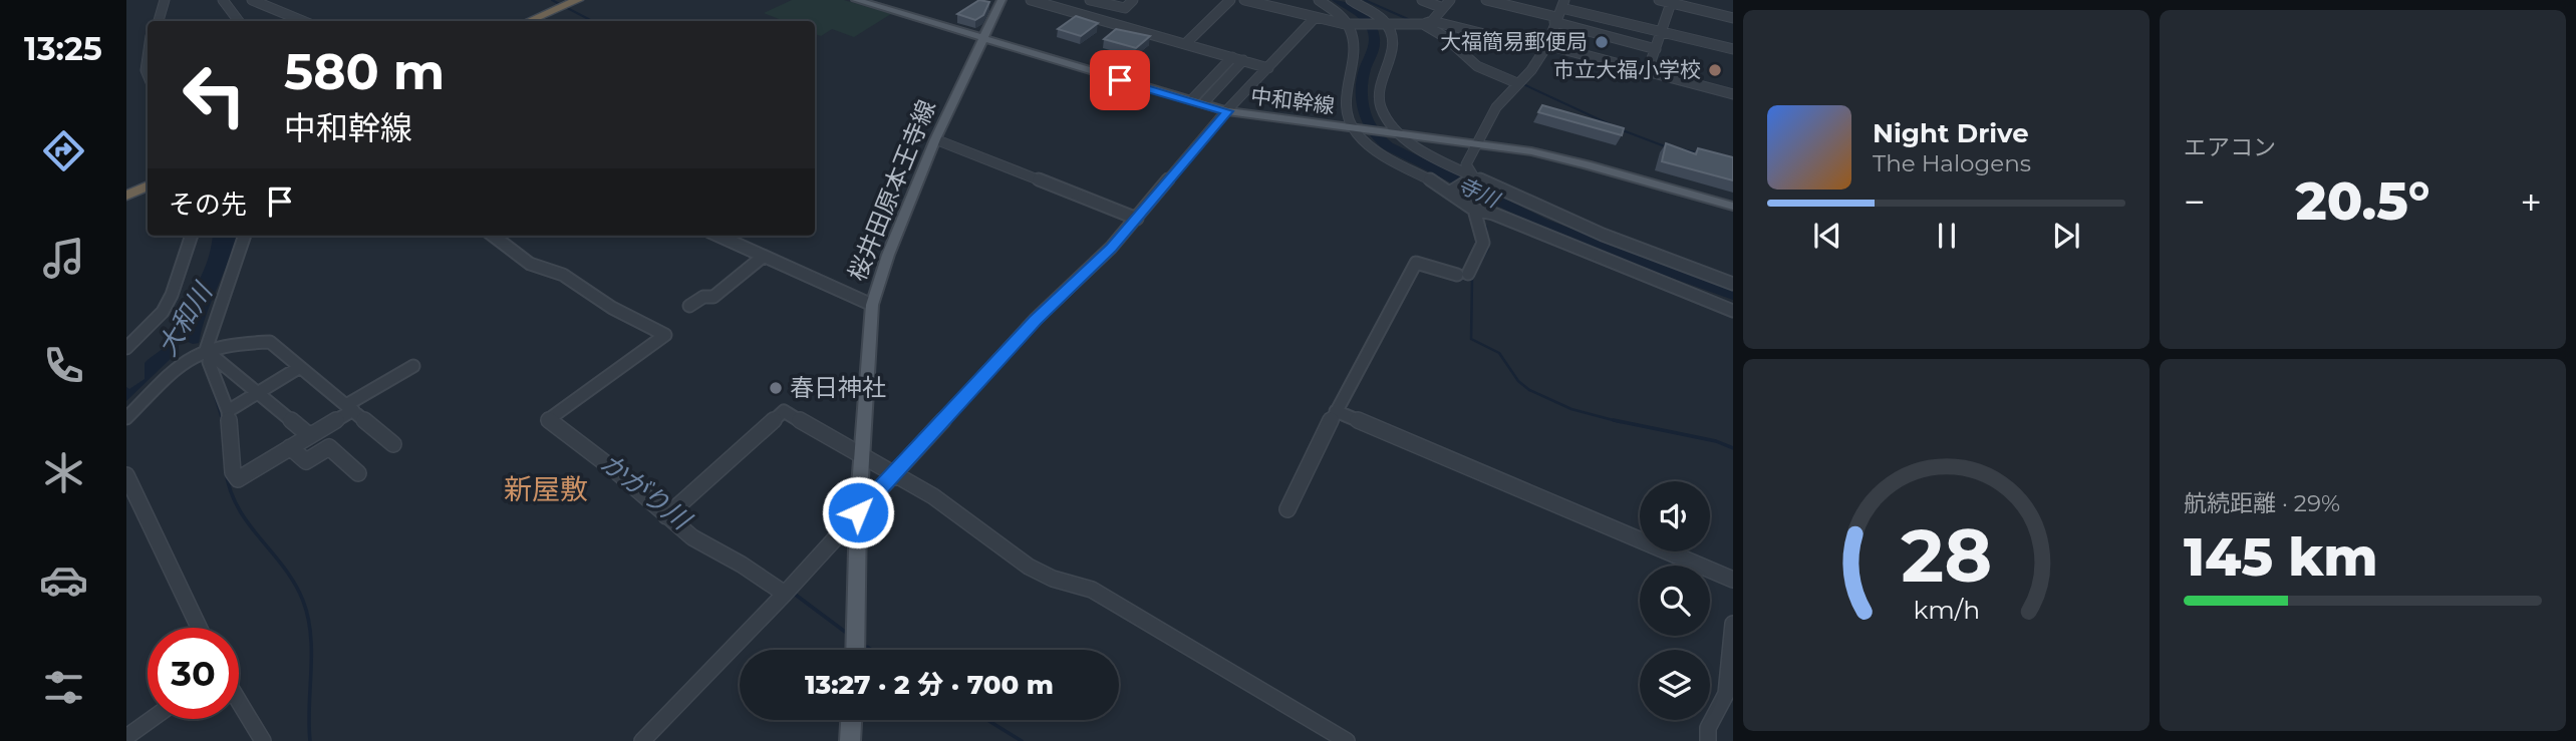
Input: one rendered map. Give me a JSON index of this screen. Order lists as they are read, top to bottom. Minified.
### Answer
{"streets":{"main road":["中和幹線","桜井田原本王寺線"]},"crossings":[["中和幹線","桜井田原本王寺線"]],"districts":["新屋敷"],"water":["寺川","大和川","かがり川"],"places":["大福簡易郵便局","市立大福小学校","春日神社"],"page":{"tabs":"13:25","tile":["エアコン",["航続距離 · 29%","145 km"]],"turn":["580 m","中和幹線"],"song":["Night Drive","The Halogens"],"then":"その先","heat":["−","20.5°","+"],"limit":"30","trip":"13:27 · 2 分 · 700 m","gauge":["28","km/h"]}}
